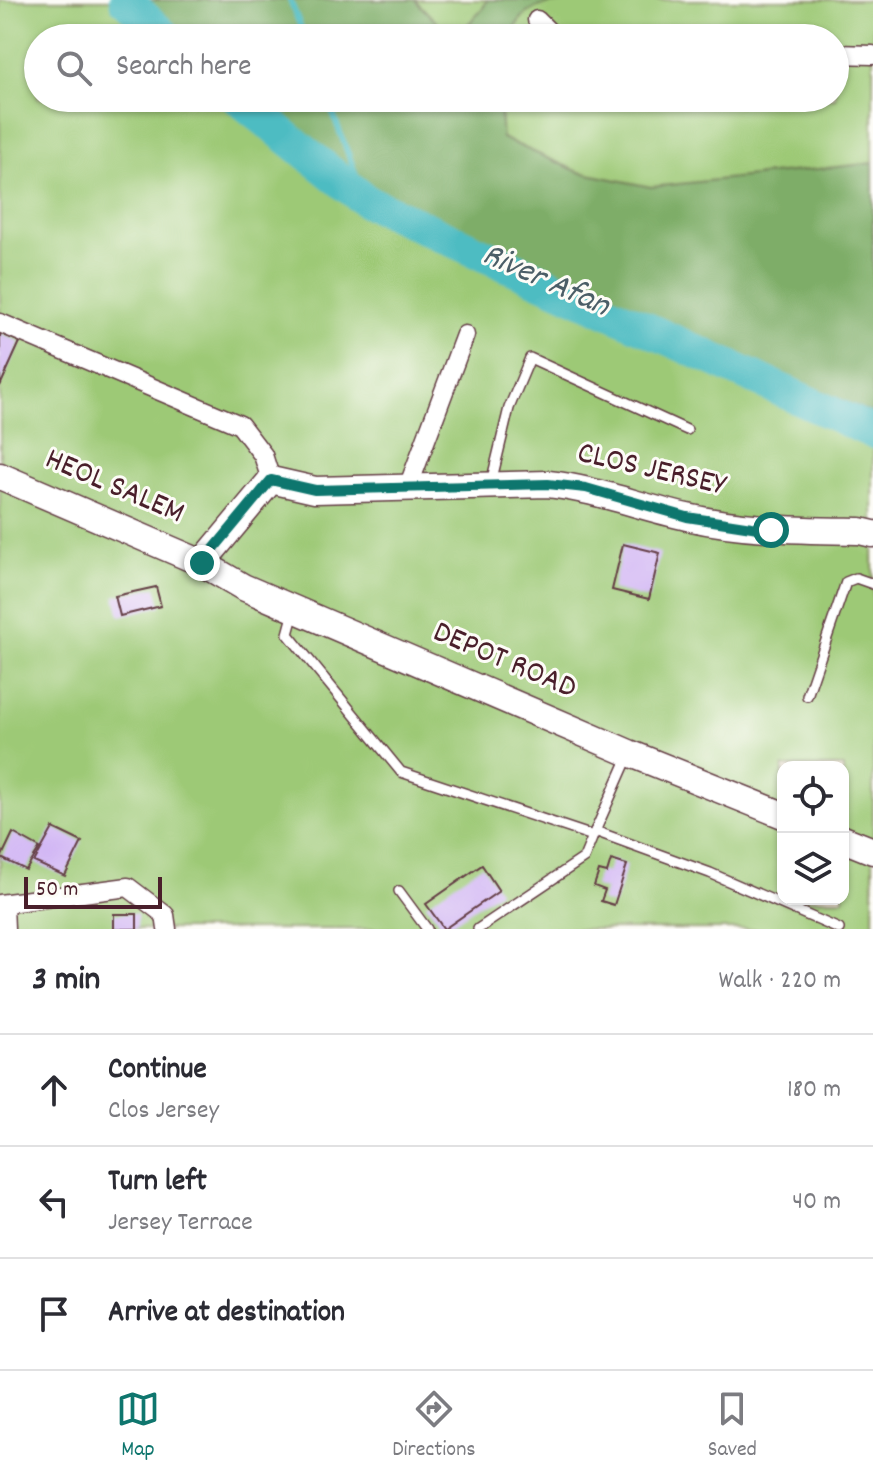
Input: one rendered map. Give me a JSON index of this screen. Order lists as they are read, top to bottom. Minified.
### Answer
{"streets":{"main road":["CLOS JERSEY","HEOL SALEM","DEPOT ROAD"]},"crossings":[["HEOL SALEM","DEPOT ROAD"]],"water":["River Afan"],"scale_bar":"50 m","page":{"search":"Search here","scale":"50 m","heading":["3 min","Walk · 220 m"],"list":[["Continue","Clos Jersey","180 m"],["Turn left","Jersey Terrace","40 m"],"Arrive at destination"],"nav":["Map","Directions","Saved"]}}
